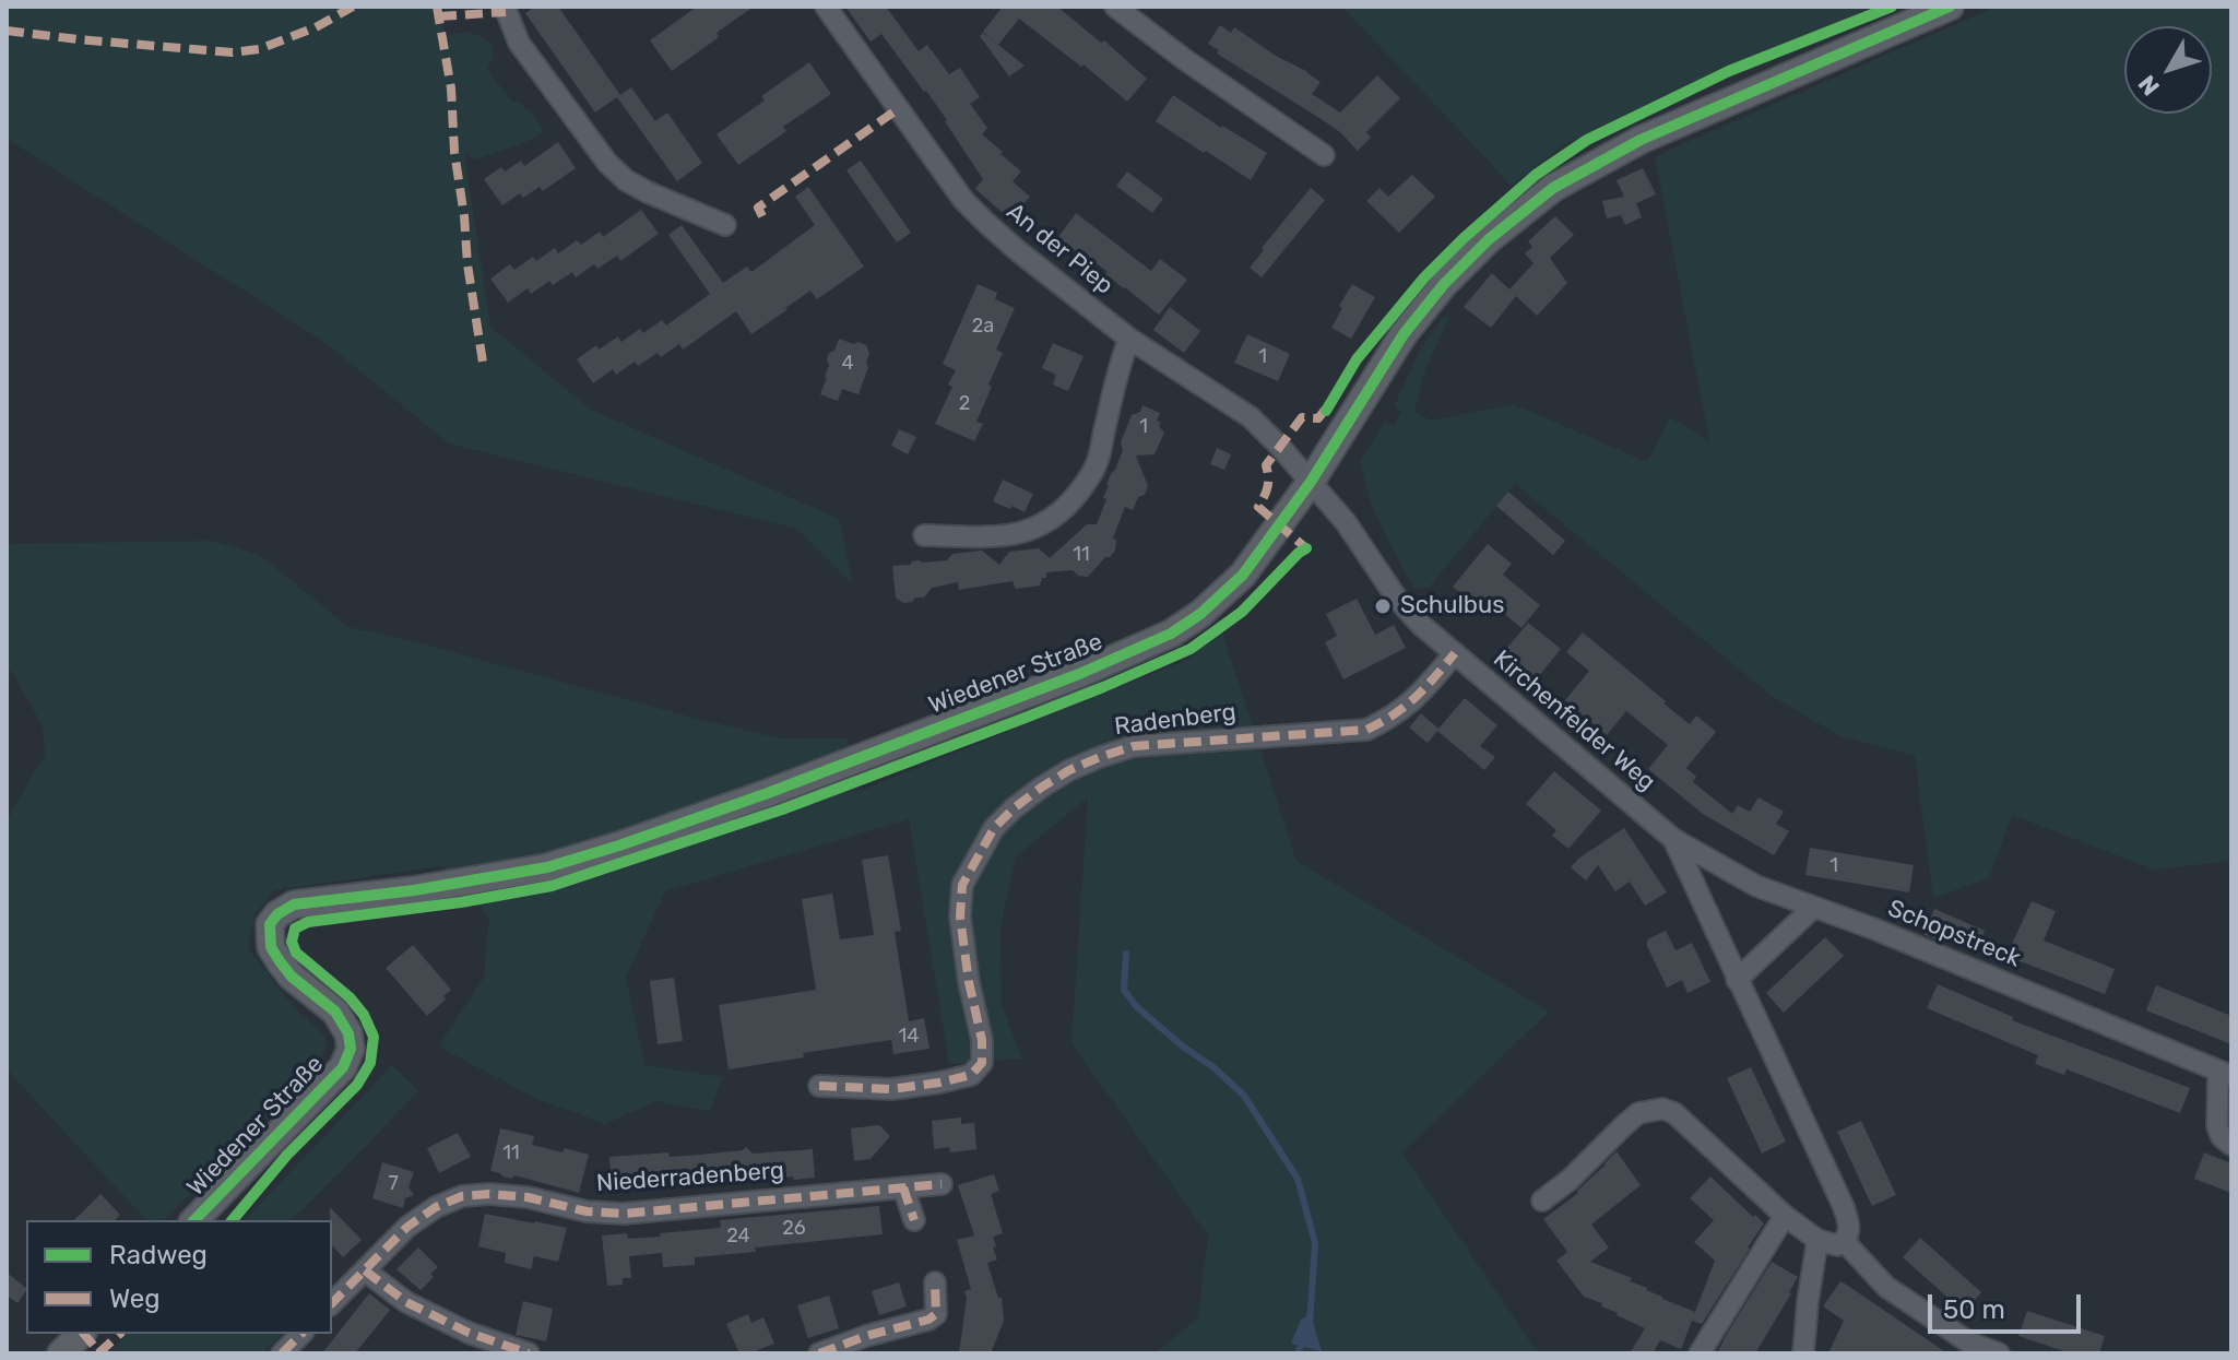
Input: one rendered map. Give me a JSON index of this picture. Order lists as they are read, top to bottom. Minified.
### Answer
{"streets":{"main road":["Wiedener Straße"],"street":["An der Piep","Radenberg","Kirchenfelder Weg","Schopstreck","Niederradenberg"]},"crossings":[["An der Piep","Wiedener Straße"],["An der Piep","Kirchenfelder Weg"],["Wiedener Straße","Kirchenfelder Weg"],["Radenberg","Kirchenfelder Weg"],["Kirchenfelder Weg","Schopstreck"]],"places":["Schulbus"],"house_numbers":["2a","1","4","2","1","11","1","14","11","7","26","24"],"legend":["Radweg","Weg"],"scale_bar":"50 m","north":"bottom left"}
